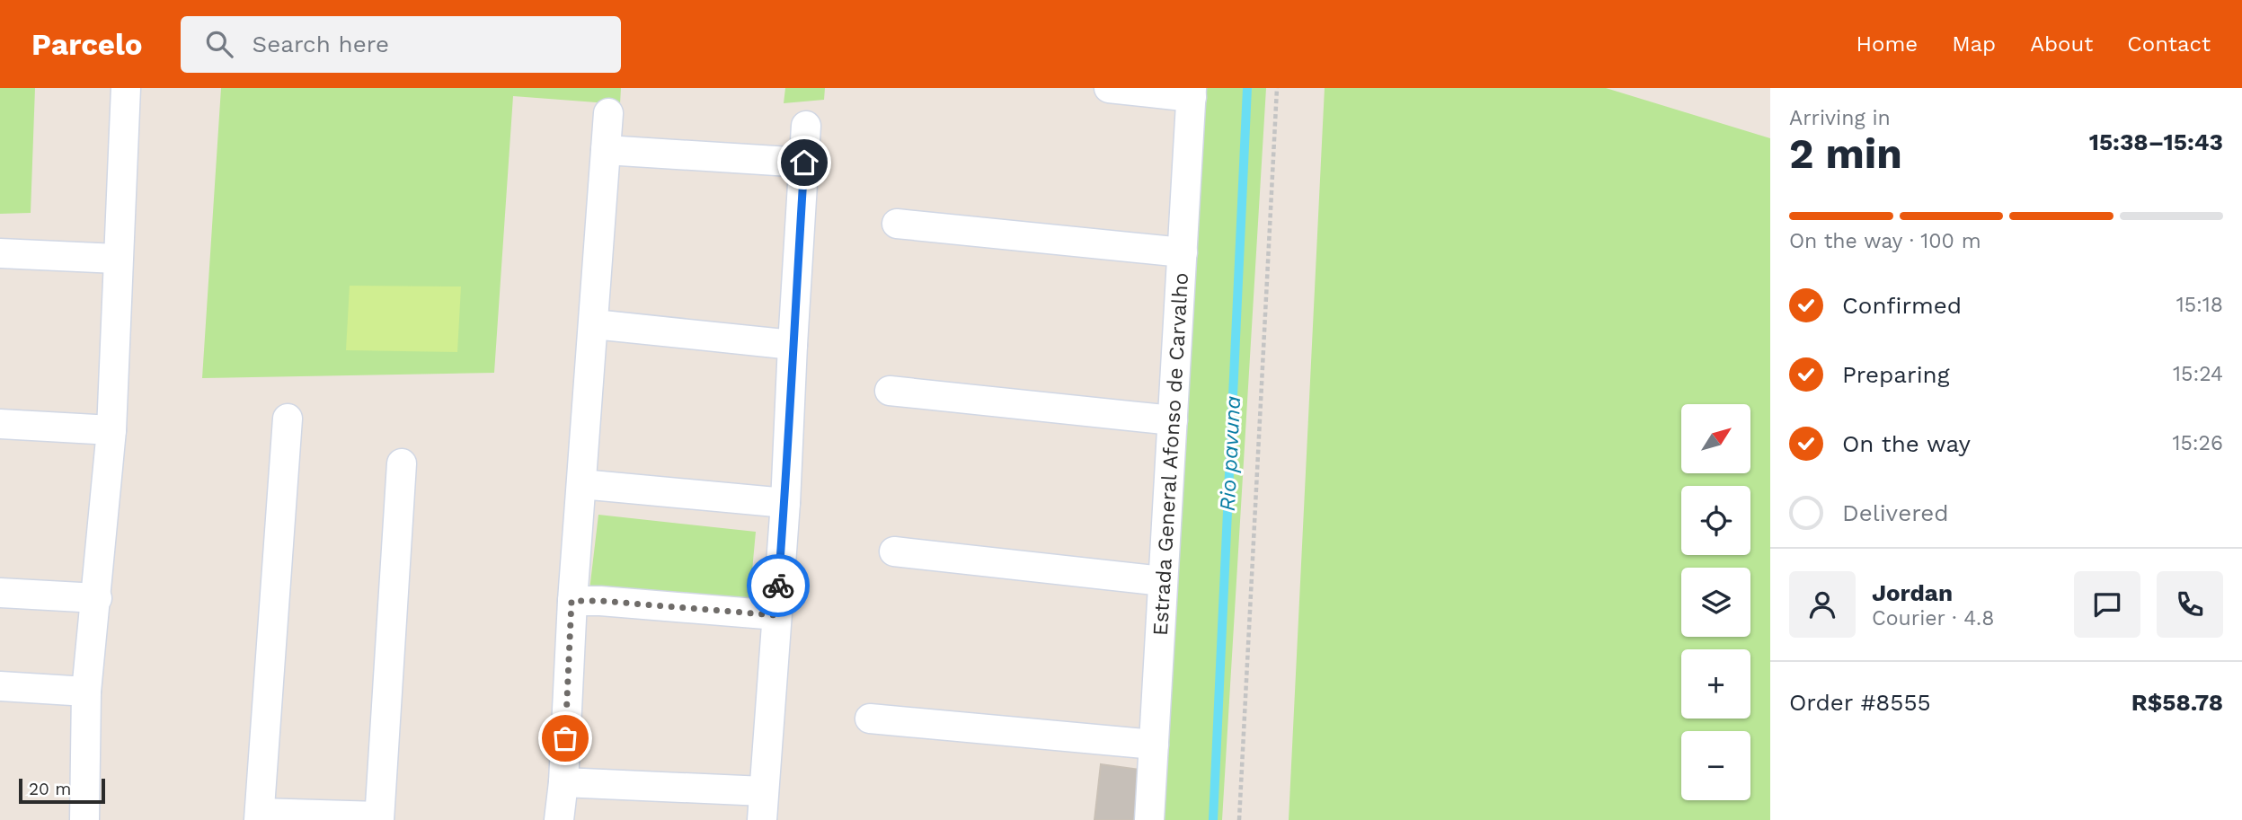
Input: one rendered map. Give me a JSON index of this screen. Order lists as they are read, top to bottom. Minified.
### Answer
{"streets":{"street":["Estrada General Afonso de Carvalho"]},"water":["Rio pavuna"],"scale_bar":"20 m","north":"top right","page":{"header":"Parcelo","search":"Search here","nav":["Home","Map","About","Contact"],"heading":["2 min","Arriving in","15:38–15:43"],"panel":["Jordan","Courier · 4.8","Order #8555","R$58.78"],"bar":"On the way · 100 m","list":[["Confirmed","15:18"],["Preparing","15:24"],["On the way","15:26"],"Delivered"],"map_buttons":["+","−"],"scale":"20 m"}}
